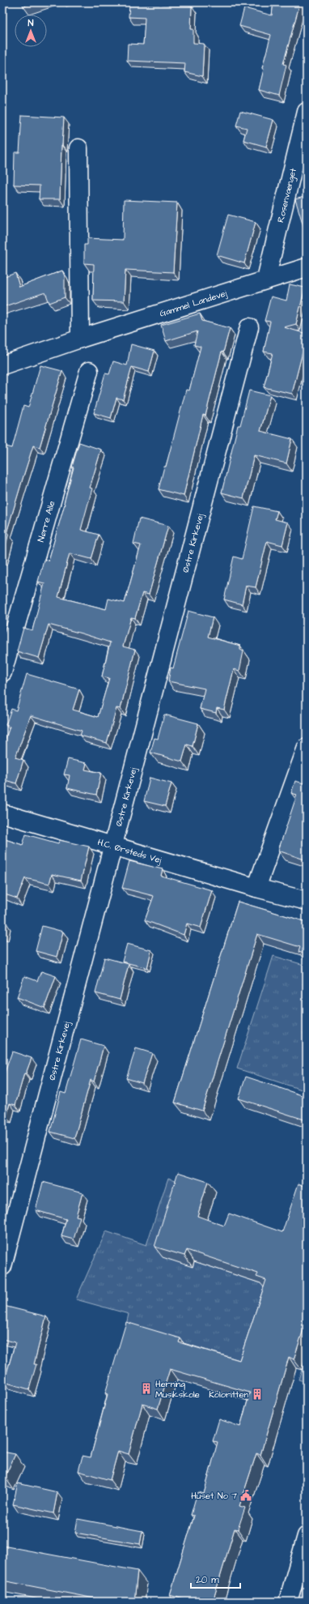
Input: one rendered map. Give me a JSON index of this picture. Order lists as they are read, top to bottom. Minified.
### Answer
{"streets":{"street":["Rosenvænget","Gammel Landevej","Nørre Alle","Østre Kirkevej","H.C. Ørsteds Vej"]},"crossings":[["Rosenvænget","Gammel Landevej"],["Østre Kirkevej","H.C. Ørsteds Vej"]],"places":{"building":["Herning Musikskole","Koloritten"],"public building":["Huset No 7"]},"scale_bar":"20 m","north":"top"}
